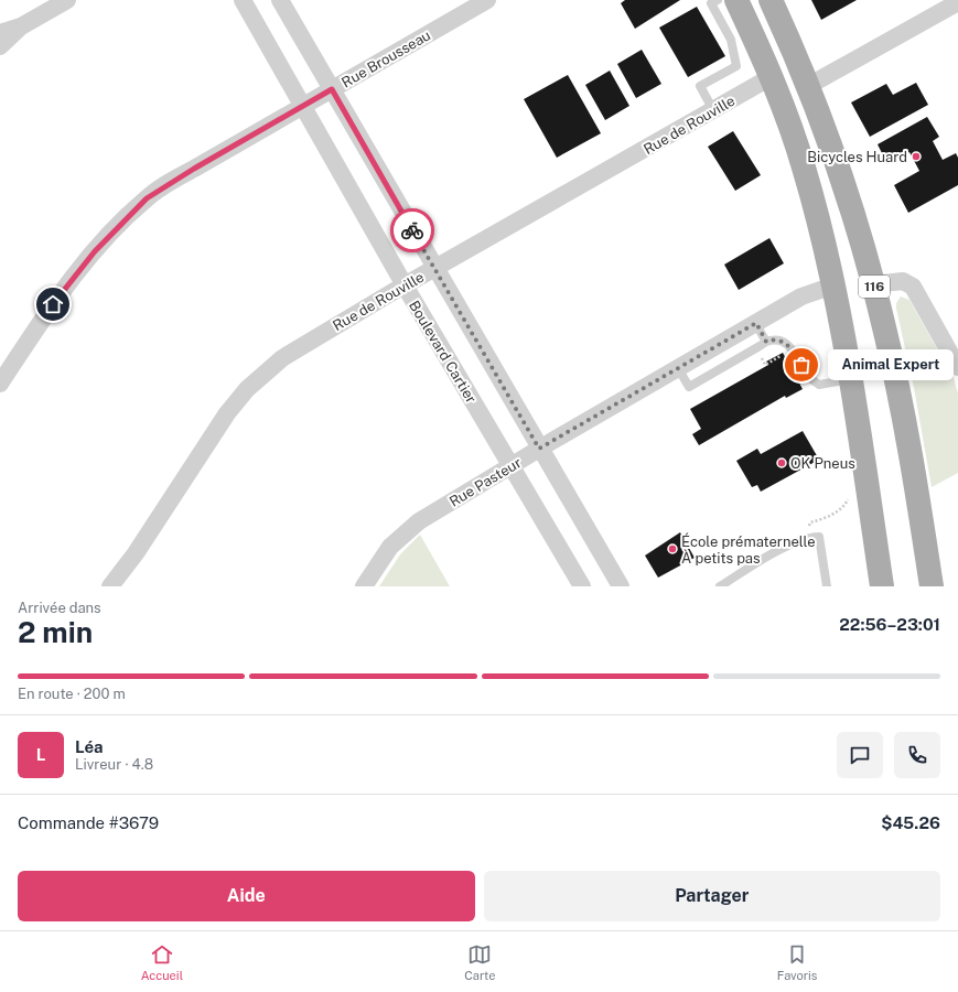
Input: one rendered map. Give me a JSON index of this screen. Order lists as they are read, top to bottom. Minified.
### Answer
{"streets":{"main road":["116"],"street":["Rue Brousseau","Rue de Rouville","Boulevard Cartier","Rue Pasteur"]},"crossings":[["Rue Brousseau","Boulevard Cartier"],["Rue de Rouville","Boulevard Cartier"],["Boulevard Cartier","Rue Pasteur"]],"places":["Bicycles Huard","Animal Expert","OK Pneus","École prématernelle À petits pas"],"page":{"bubble":"Animal Expert","heading":["2 min","Arrivée dans","22:56–23:01"],"panel":["Léa","Livreur · 4.8","Commande #3679","$45.26"],"bar":"En route · 200 m","round":"L","buttons":["Aide","Partager"],"tabs":["Accueil","Carte","Favoris"]}}
